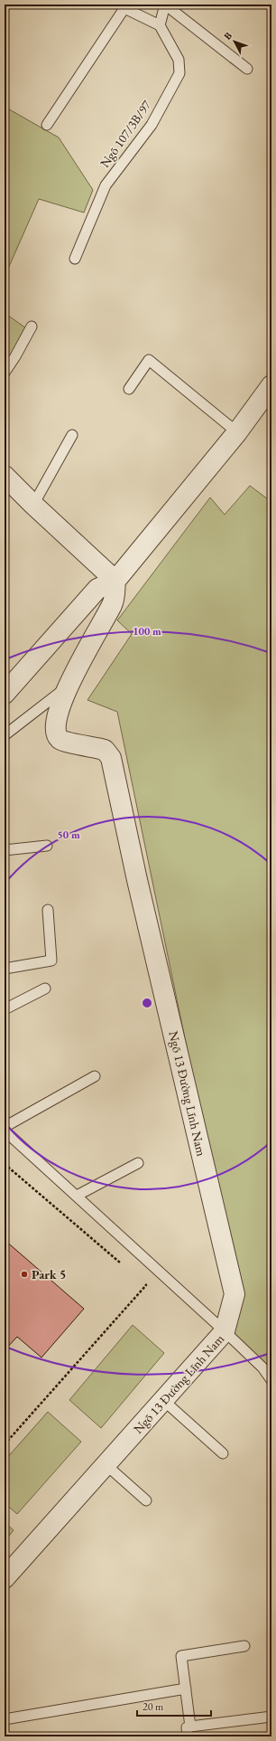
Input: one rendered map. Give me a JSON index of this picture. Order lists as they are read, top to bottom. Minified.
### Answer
{"streets":{"street":["Ngõ 13 Đường Lĩnh Nam"],"lane":["Ngõ 107/3B/97"]},"places":["Park 5"],"scale_bar":"20 m","north":"top left","rings":["100 m","50 m"]}
